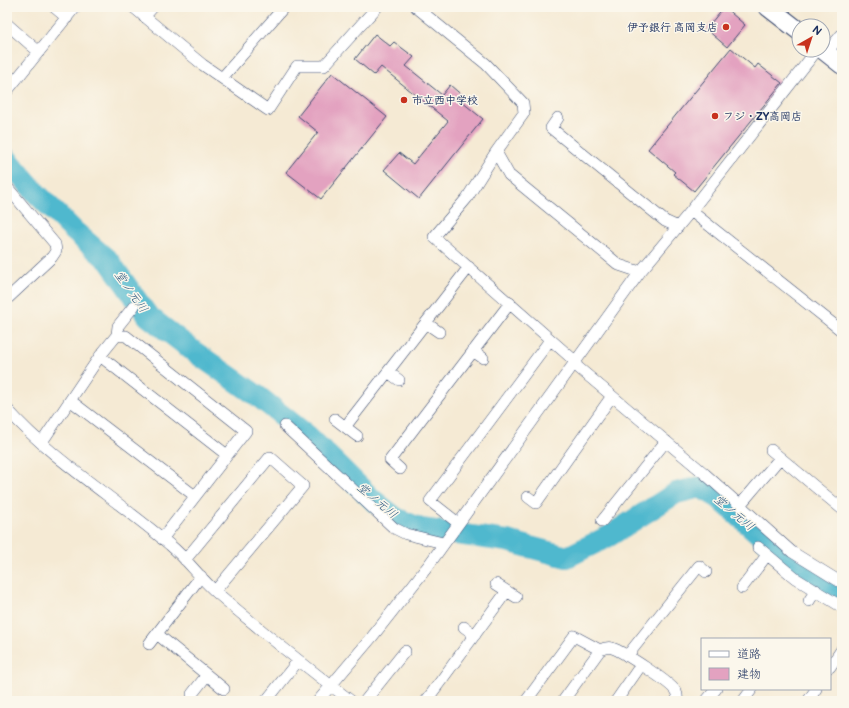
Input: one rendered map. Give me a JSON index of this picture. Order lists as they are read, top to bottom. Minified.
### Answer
{"water":["堂ノ元川"],"places":["伊予銀行 高岡支店","市立西中学校","フジ・ZY高岡店"],"legend":["道路","建物"],"north":"top right"}
